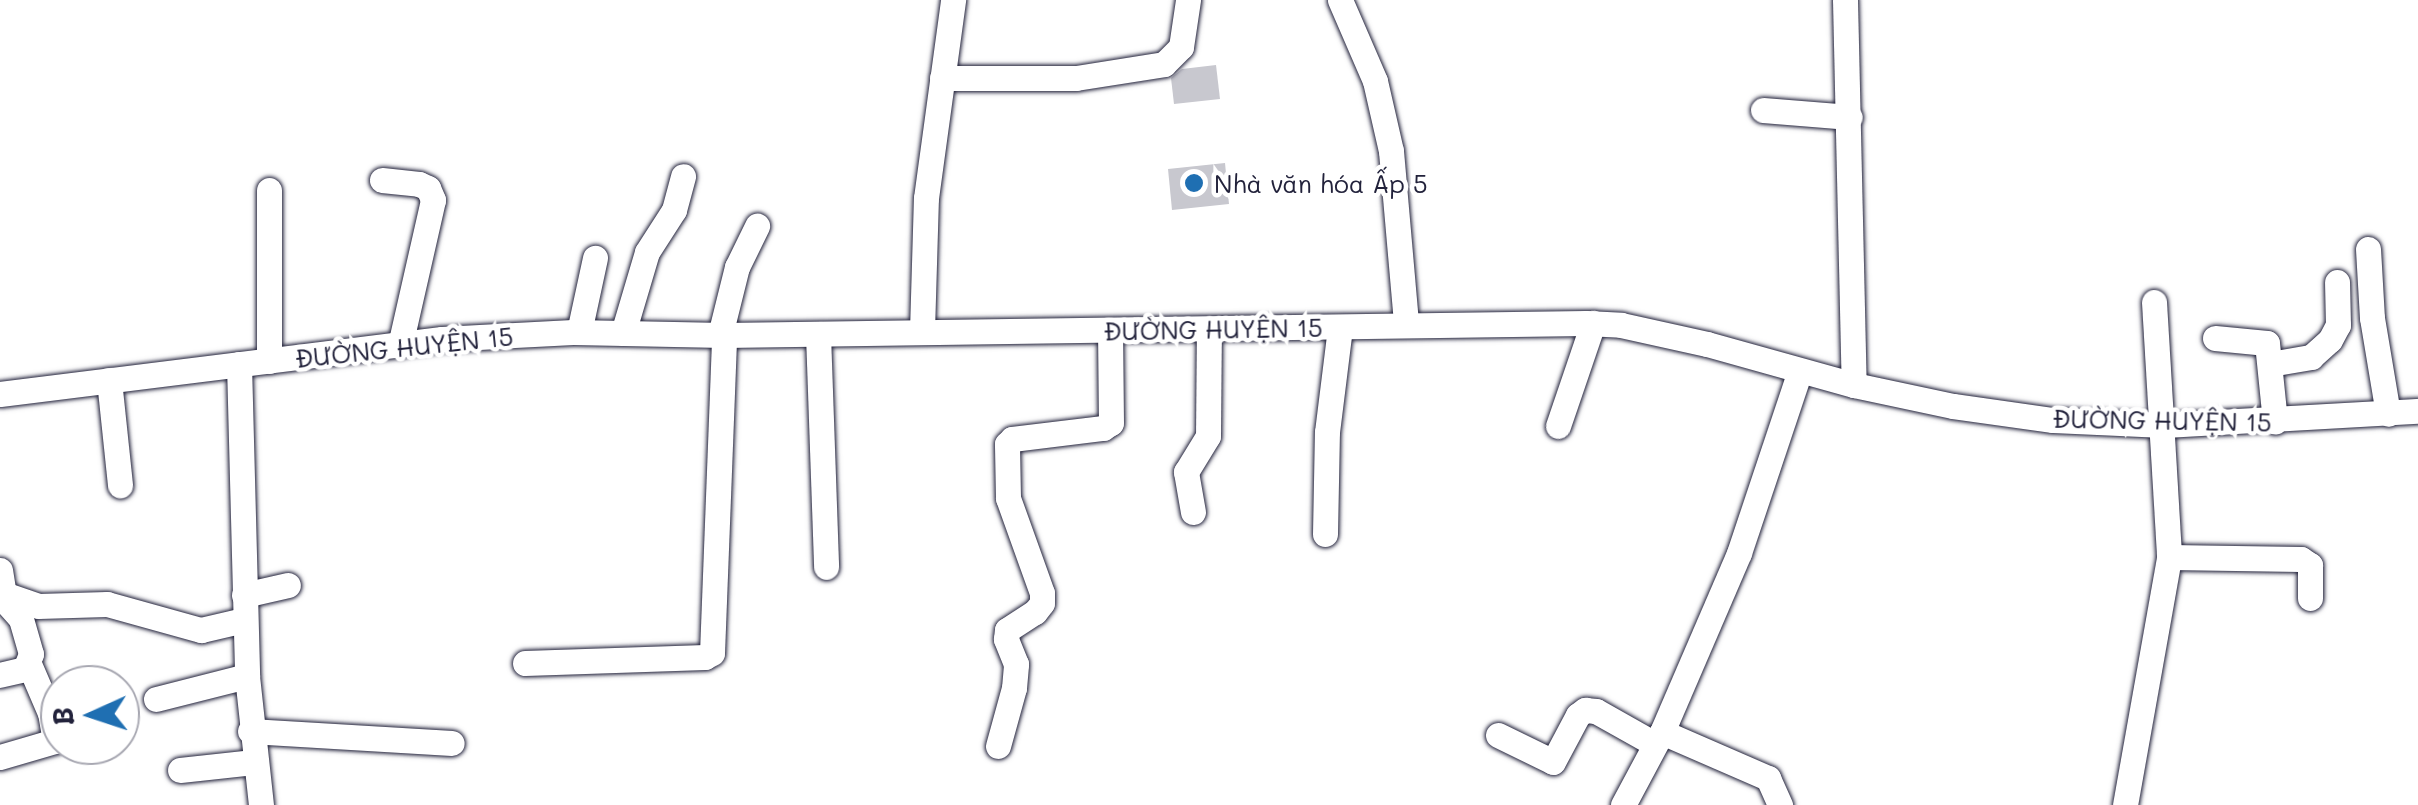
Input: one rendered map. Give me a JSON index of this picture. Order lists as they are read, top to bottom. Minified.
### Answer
{"streets":{"street":["ĐƯỜNG HUYỆN 15"]},"places":["Nhà văn hóa Ấp 5"],"north":"left"}
